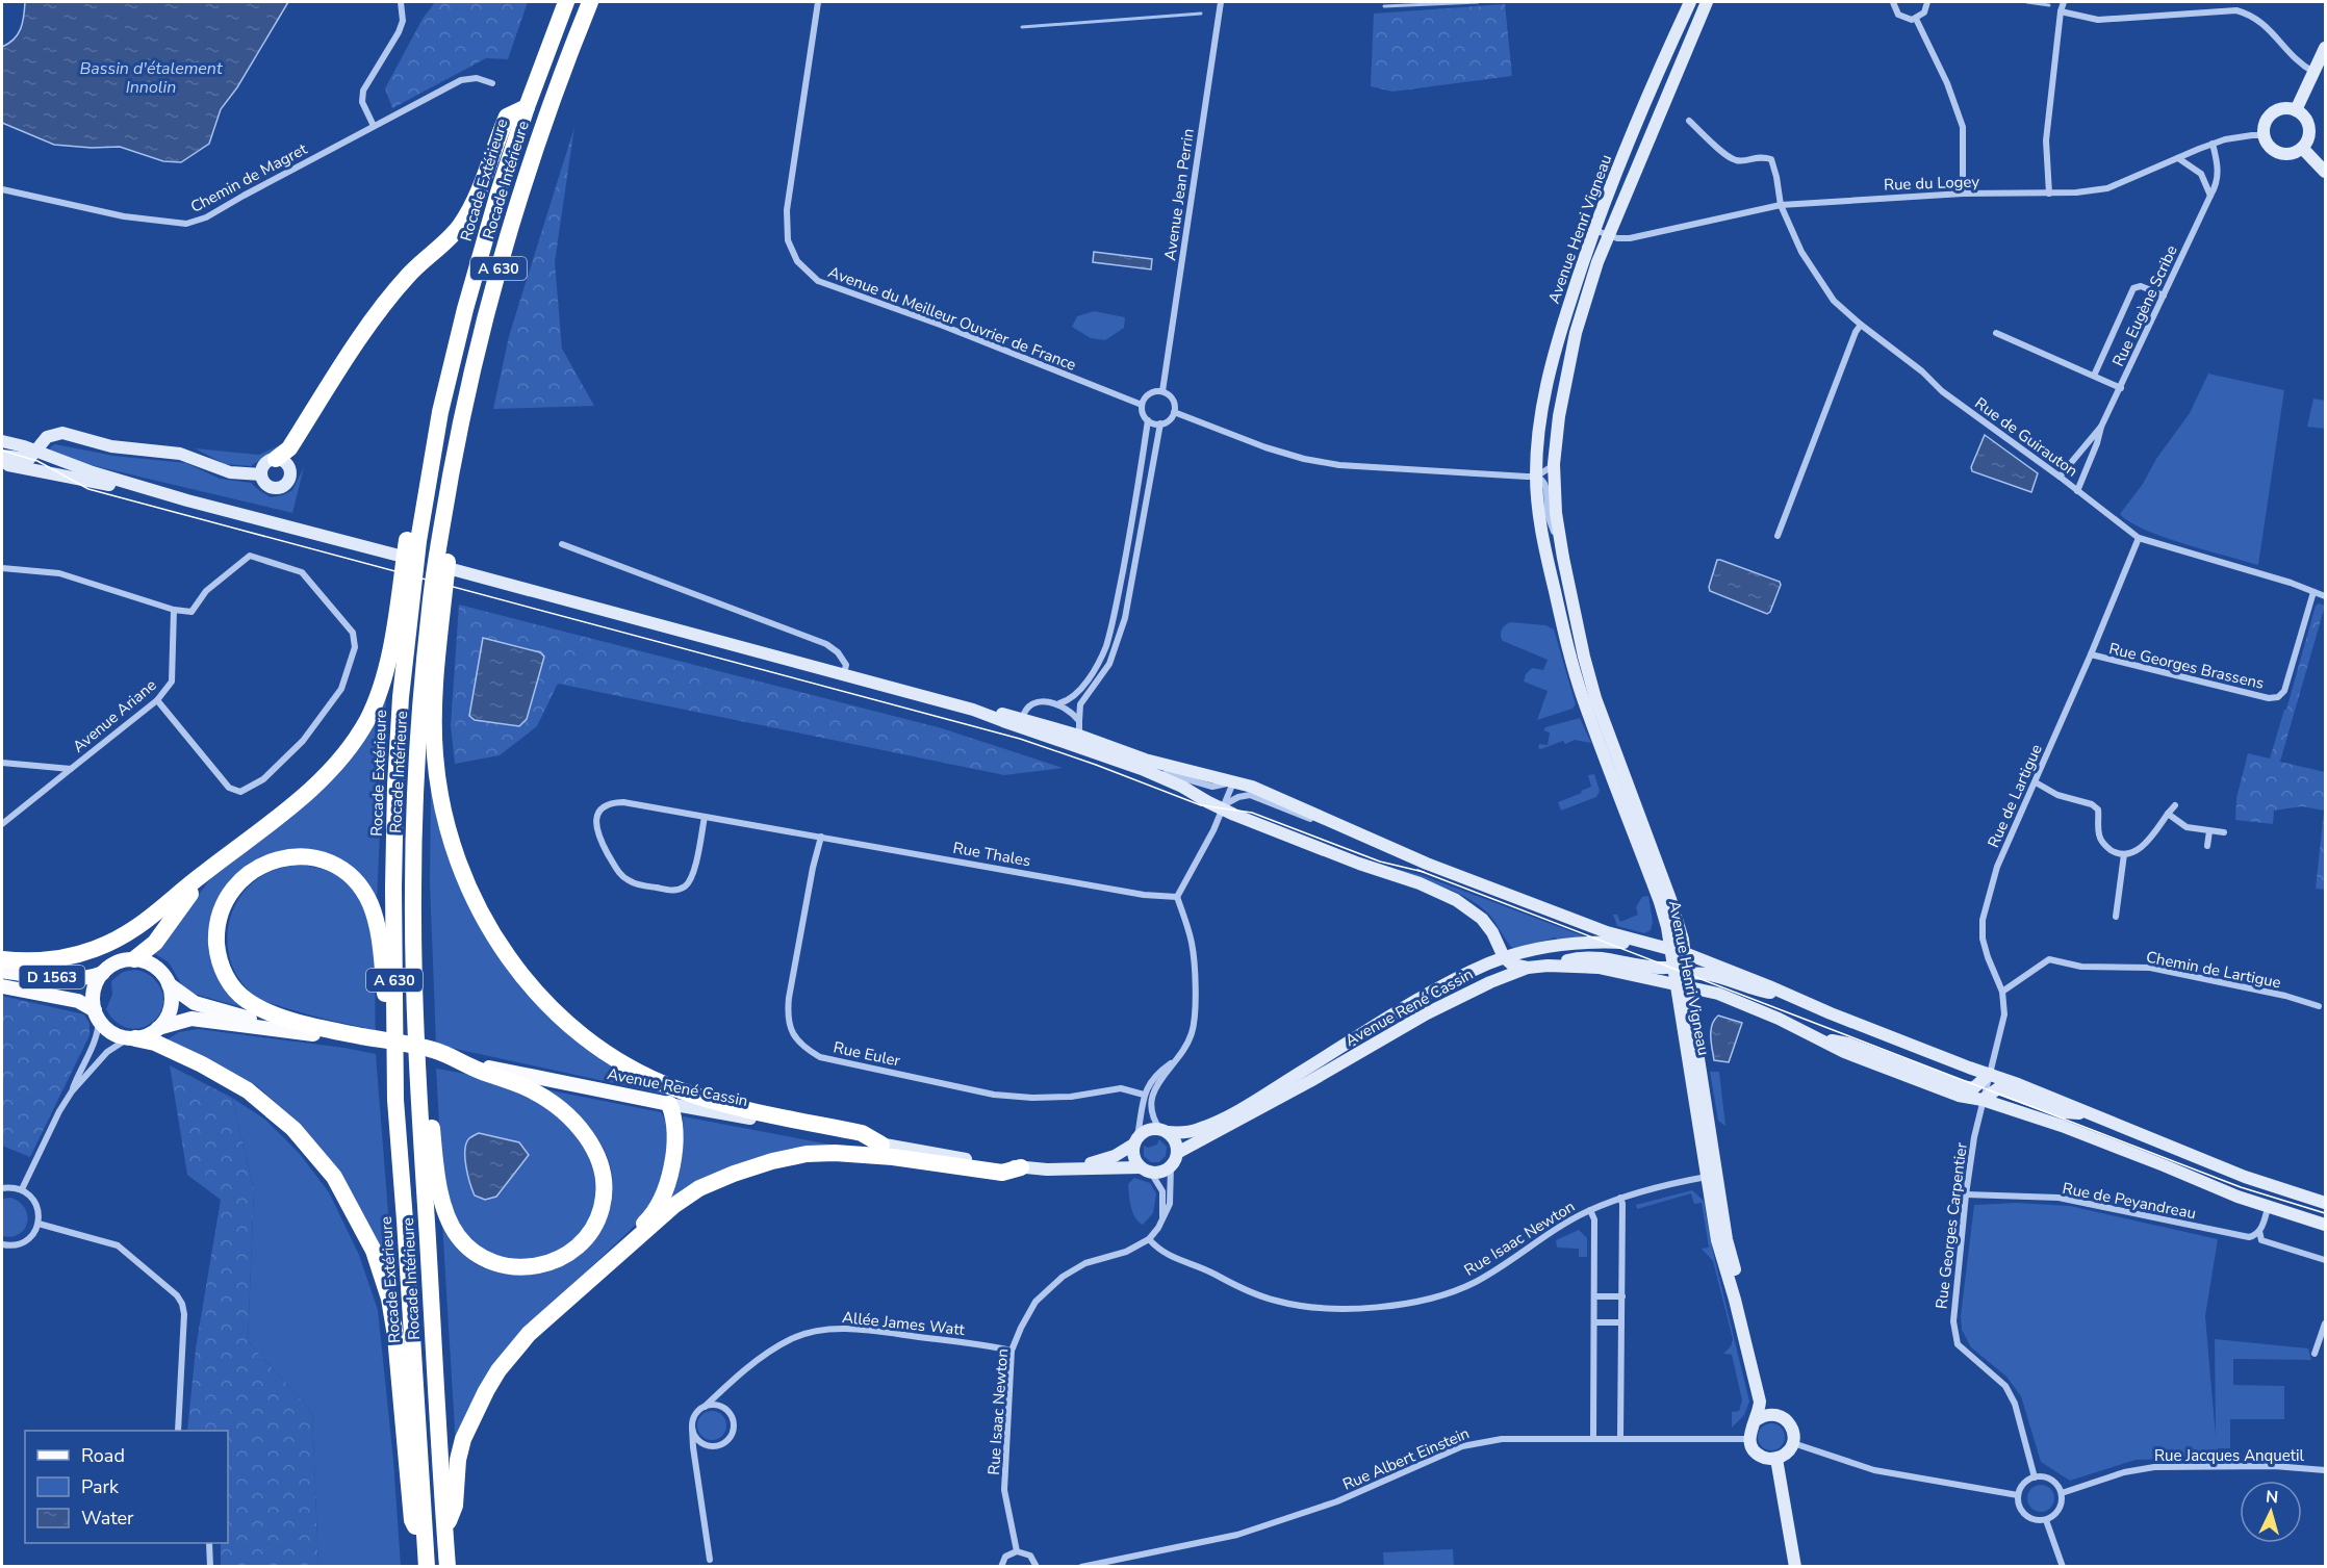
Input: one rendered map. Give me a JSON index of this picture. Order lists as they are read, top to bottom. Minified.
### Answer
{"streets":{"highway":["Rocade Extérieure","Rocade Intérieure","A 630"],"main road":["D 1563","Avenue René Cassin"],"street":["Chemin de Magret","Rue du Logey","Avenue Jean Perrin","Avenue Henri Vigneau","Rue Eugène Scribe","Avenue du Meilleur Ouvrier de France","Rue de Guirauton","Rue Georges Brassens","Avenue Ariane","Rue de Lartigue","Rue Thales","Chemin de Lartigue","Rue Euler","Rue de Peyandreau","Rue Georges Carpentier","Rue Isaac Newton","Allée James Watt","Rue Jacques Anquetil","Rue Albert Einstein"]},"crossings":[["Rue du Logey","Avenue Henri Vigneau"],["Rue du Logey","Rue Eugène Scribe"],["Rue du Logey","Rue de Guirauton"],["Avenue Jean Perrin","Avenue du Meilleur Ouvrier de France"],["Avenue Henri Vigneau","Avenue René Cassin"],["Avenue Henri Vigneau","Rue Isaac Newton"],["Avenue Henri Vigneau","Rue Albert Einstein"],["Rue Eugène Scribe","Rue de Guirauton"],["Rue de Guirauton","Rue Georges Brassens"],["Rue de Guirauton","Rue de Lartigue"],["Rue Georges Brassens","Rue de Lartigue"],["Rue de Lartigue","Chemin de Lartigue"],["Rue de Lartigue","Rue Georges Carpentier"],["Rue Thales","Rue Euler"],["Rue de Peyandreau","Rue Georges Carpentier"],["Rue Georges Carpentier","Rue Jacques Anquetil"],["Rue Isaac Newton","Allée James Watt"]],"water":["Bassin d'étalement Innolin"],"legend":["Road","Park","Water"],"north":"top"}
